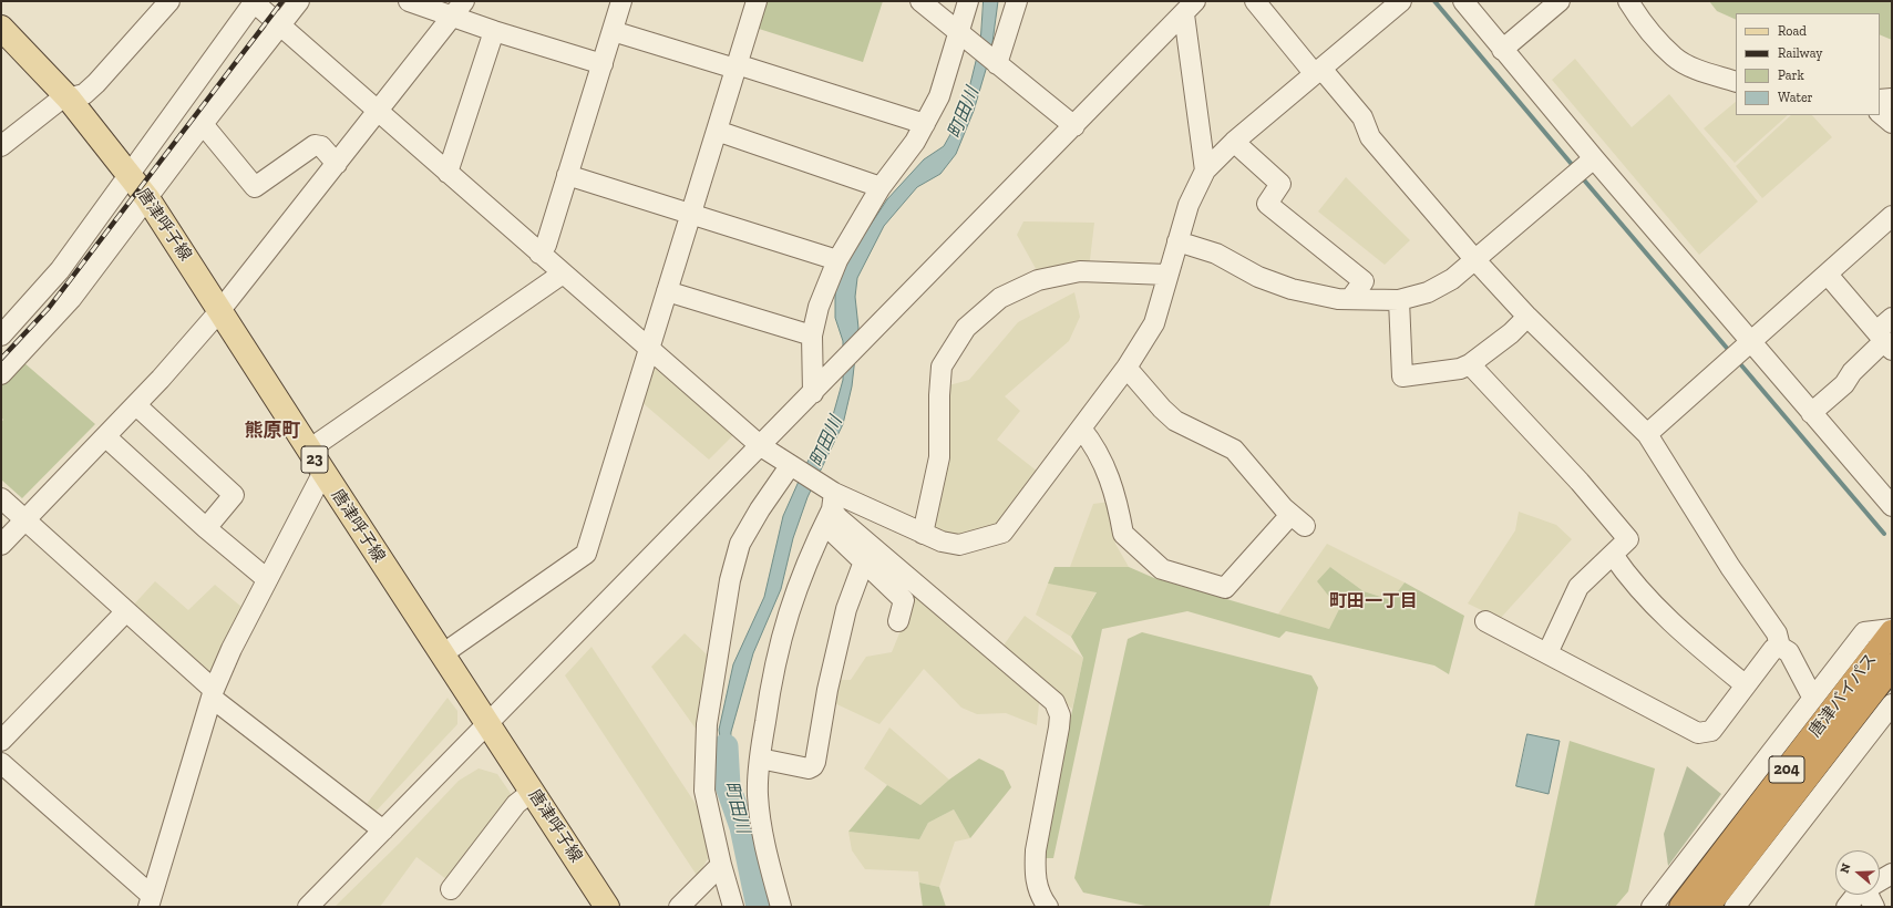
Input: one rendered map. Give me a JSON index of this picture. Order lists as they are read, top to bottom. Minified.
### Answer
{"streets":{"highway":["唐津バイパス","204"],"main road":["唐津呼子線","23"]},"districts":["熊原町","町田一丁目"],"water":["町田川"],"legend":["Road","Railway","Park","Water"],"north":"left"}
